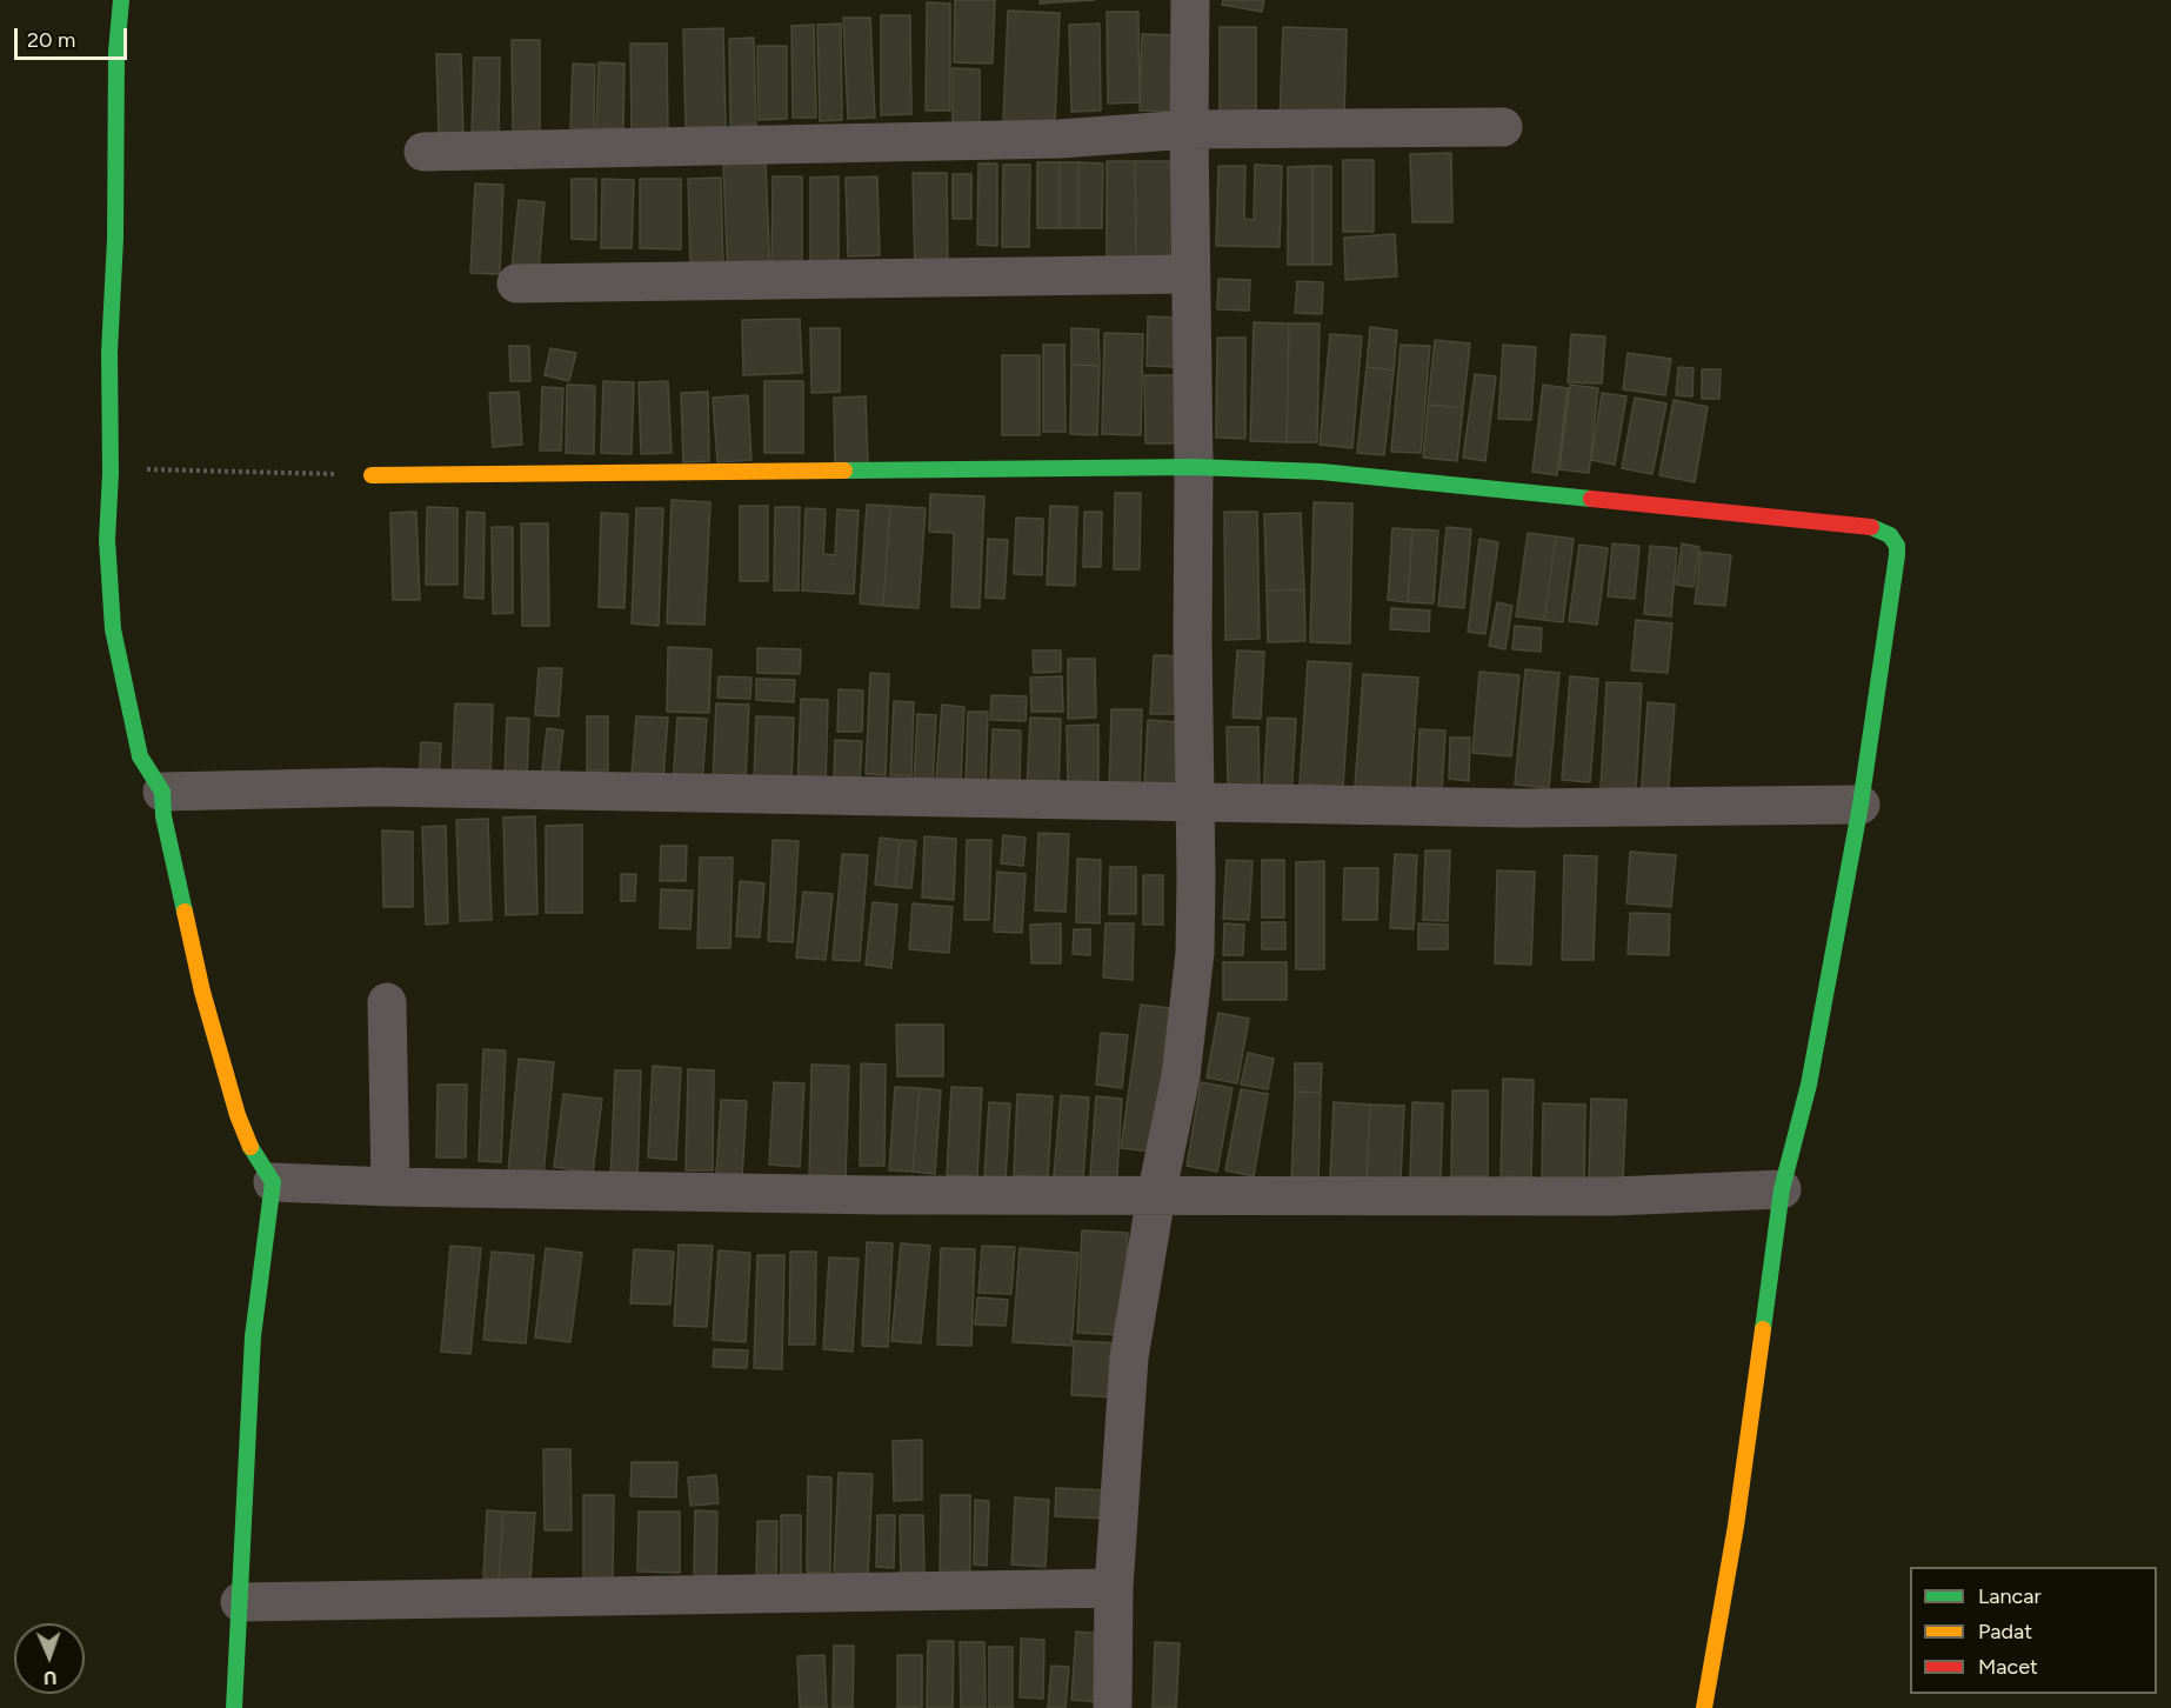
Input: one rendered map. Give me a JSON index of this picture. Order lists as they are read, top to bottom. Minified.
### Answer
{"legend":["Lancar","Padat","Macet"],"scale_bar":"20 m","north":"bottom"}
